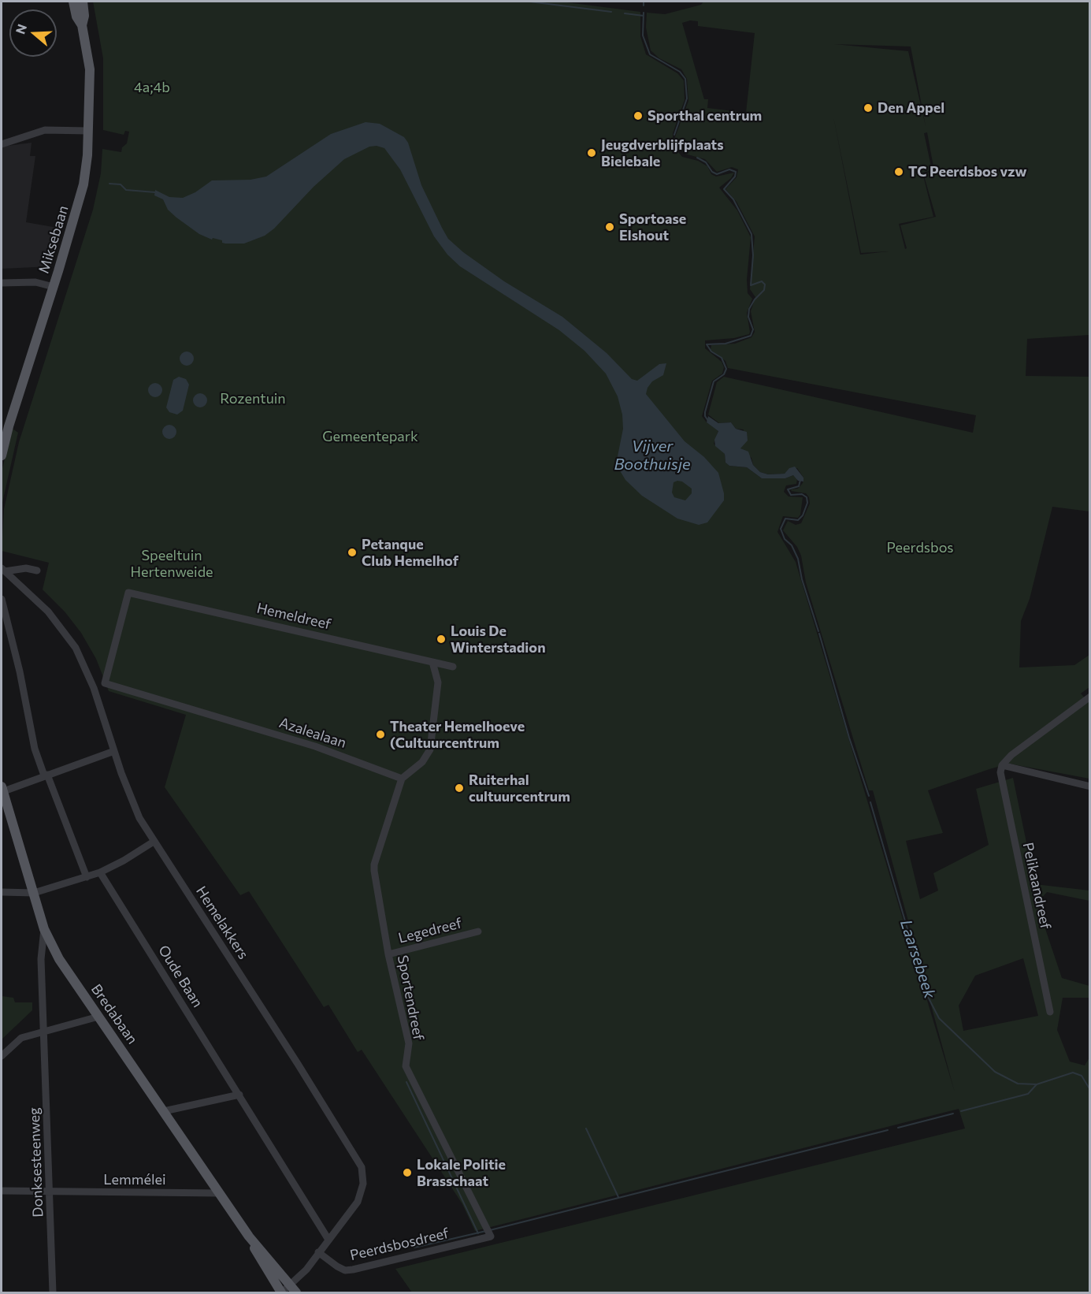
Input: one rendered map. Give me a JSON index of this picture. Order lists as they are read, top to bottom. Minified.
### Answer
{"streets":{"main road":["Miksebaan","Bredabaan"],"street":["Hemeldreef","Azalealaan","Pelikaandreef","Hemelakkers","Legedreef","Oude Baan","Sportendreef","Donksesteenweg","Lemmélei","Peerdsbosdreef"]},"crossings":[["Hemeldreef","Azalealaan"],["Azalealaan","Sportendreef"],["Hemelakkers","Oude Baan"],["Hemelakkers","Bredabaan"],["Hemelakkers","Peerdsbosdreef"],["Legedreef","Sportendreef"],["Sportendreef","Peerdsbosdreef"],["Bredabaan","Donksesteenweg"],["Bredabaan","Lemmélei"],["Donksesteenweg","Lemmélei"]],"water":["Vijver Boothuisje","Laarsebeek"],"parks":["4a;4b","Rozentuin","Gemeentepark","Peerdsbos","Speeltuin Hertenweide"],"places":["Den Appel","Sporthal centrum","Jeugdverblijfplaats Bielebale","TC Peerdsbos vzw","Sportoase Elshout","Petanque Club Hemelhof","Louis De Winterstadion","Theater Hemelhoeve (Cultuurcentrum","Ruiterhal cultuurcentrum","Lokale Politie Brasschaat"],"north":"left"}
